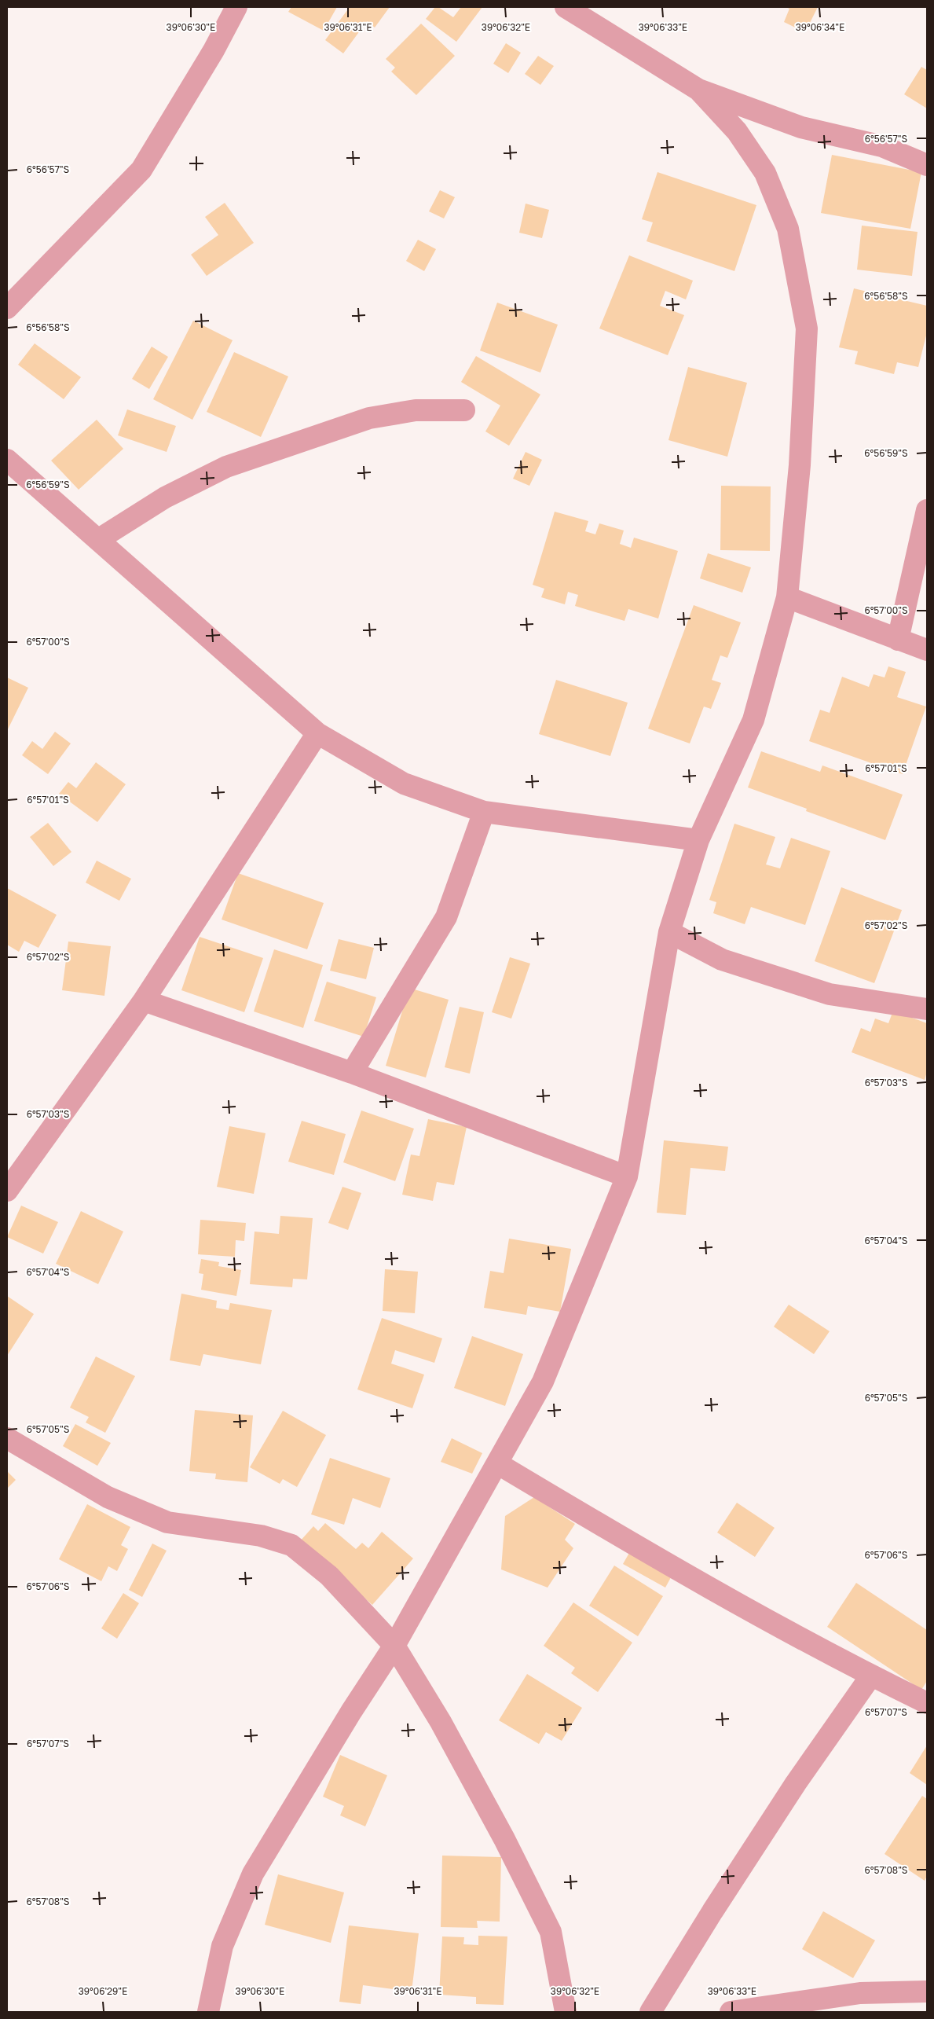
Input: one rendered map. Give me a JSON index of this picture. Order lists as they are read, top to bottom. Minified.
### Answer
{"coordinates":["39°06'30\"E","39°06'31\"E","39°06'32\"E","39°06'33\"E","39°06'34\"E","6°56'57\"S","6°56'58\"S","6°56'59\"S","6°57'00\"S","6°57'01\"S","6°57'02\"S","6°57'03\"S","6°57'04\"S","6°57'05\"S","6°57'06\"S","6°57'07\"S","6°57'08\"S","39°06'29\"E"]}
